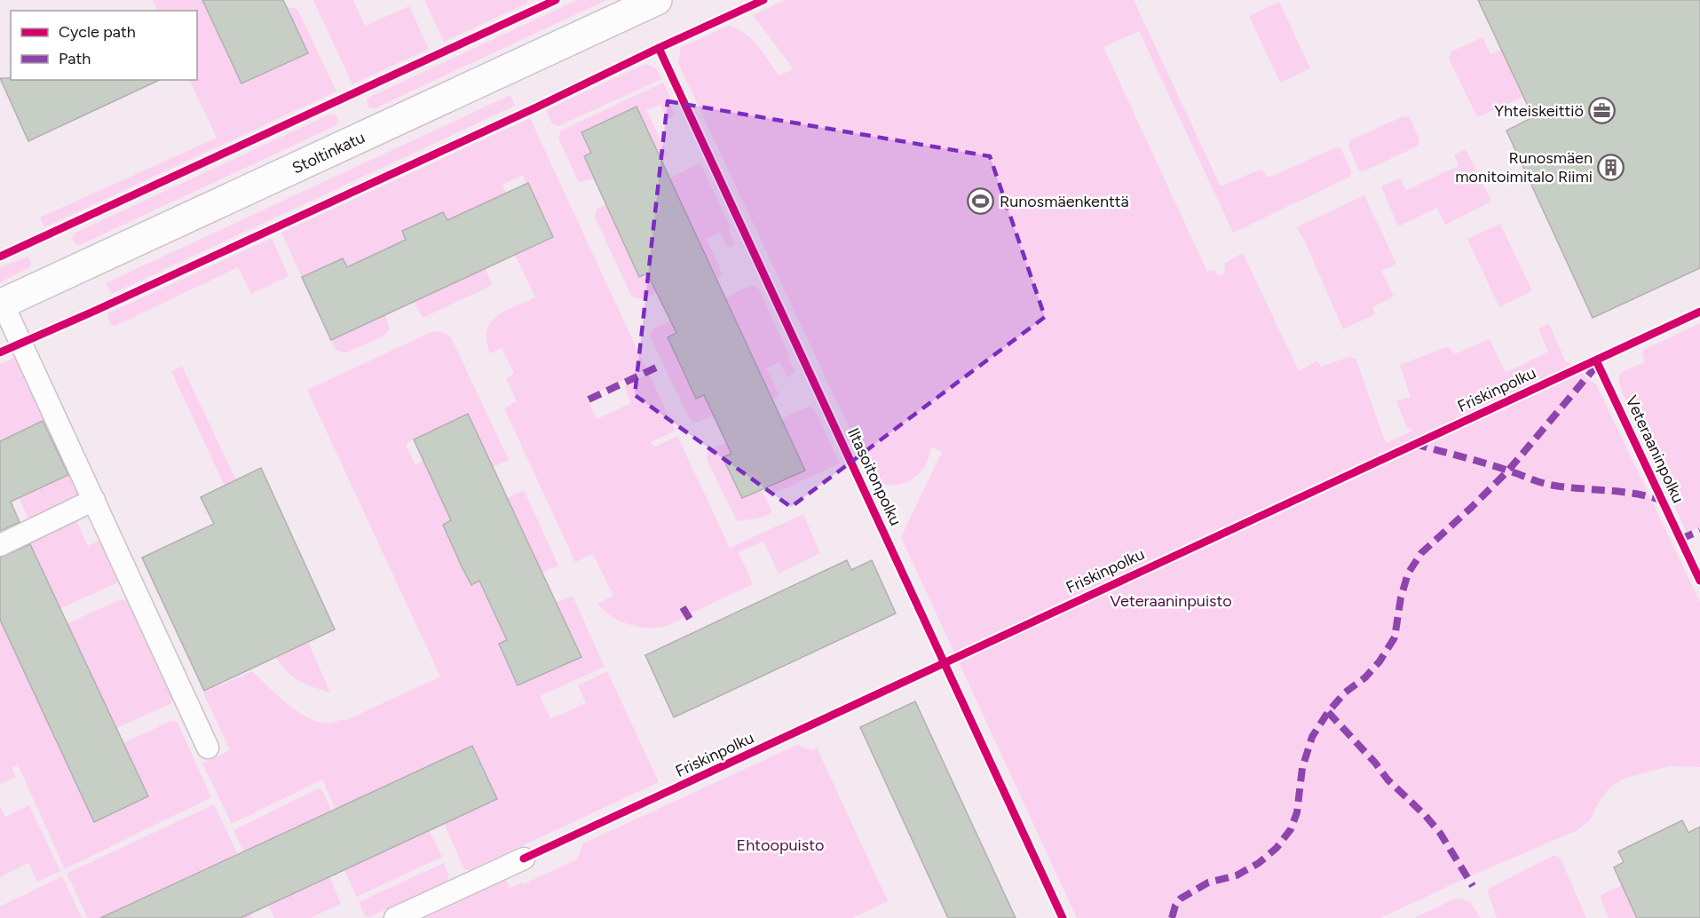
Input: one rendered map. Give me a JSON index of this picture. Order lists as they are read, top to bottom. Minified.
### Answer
{"streets":{"street":["Stoltinkatu"],"cycle path":["Friskinpolku","Veteraaninpolku","Iltasoitonpolku"]},"parks":["Veteraaninpuisto","Ehtoopuisto"],"places":{"office":["Yhteiskeittiö"],"building":["Runosmäen monitoimitalo Riimi"],"sports":["Runosmäenkenttä"]},"legend":["Cycle path","Path"]}
